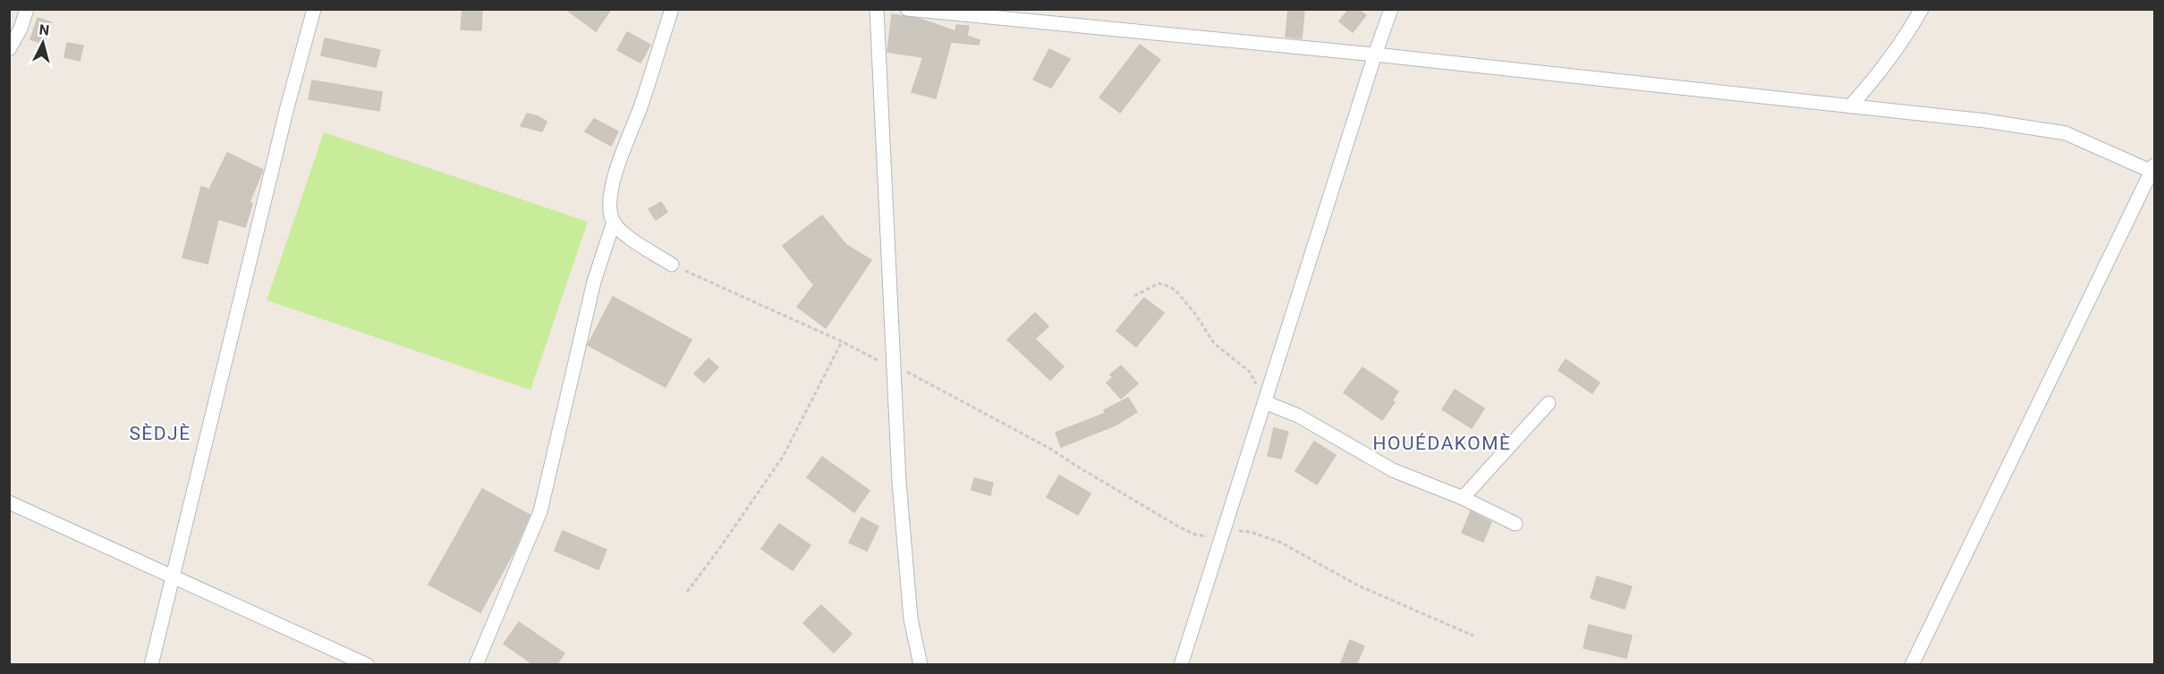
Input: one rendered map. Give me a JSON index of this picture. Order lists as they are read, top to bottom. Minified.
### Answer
{"districts":["SÈDJÈ","HOUÉDAKOMÈ"],"north":"top"}
